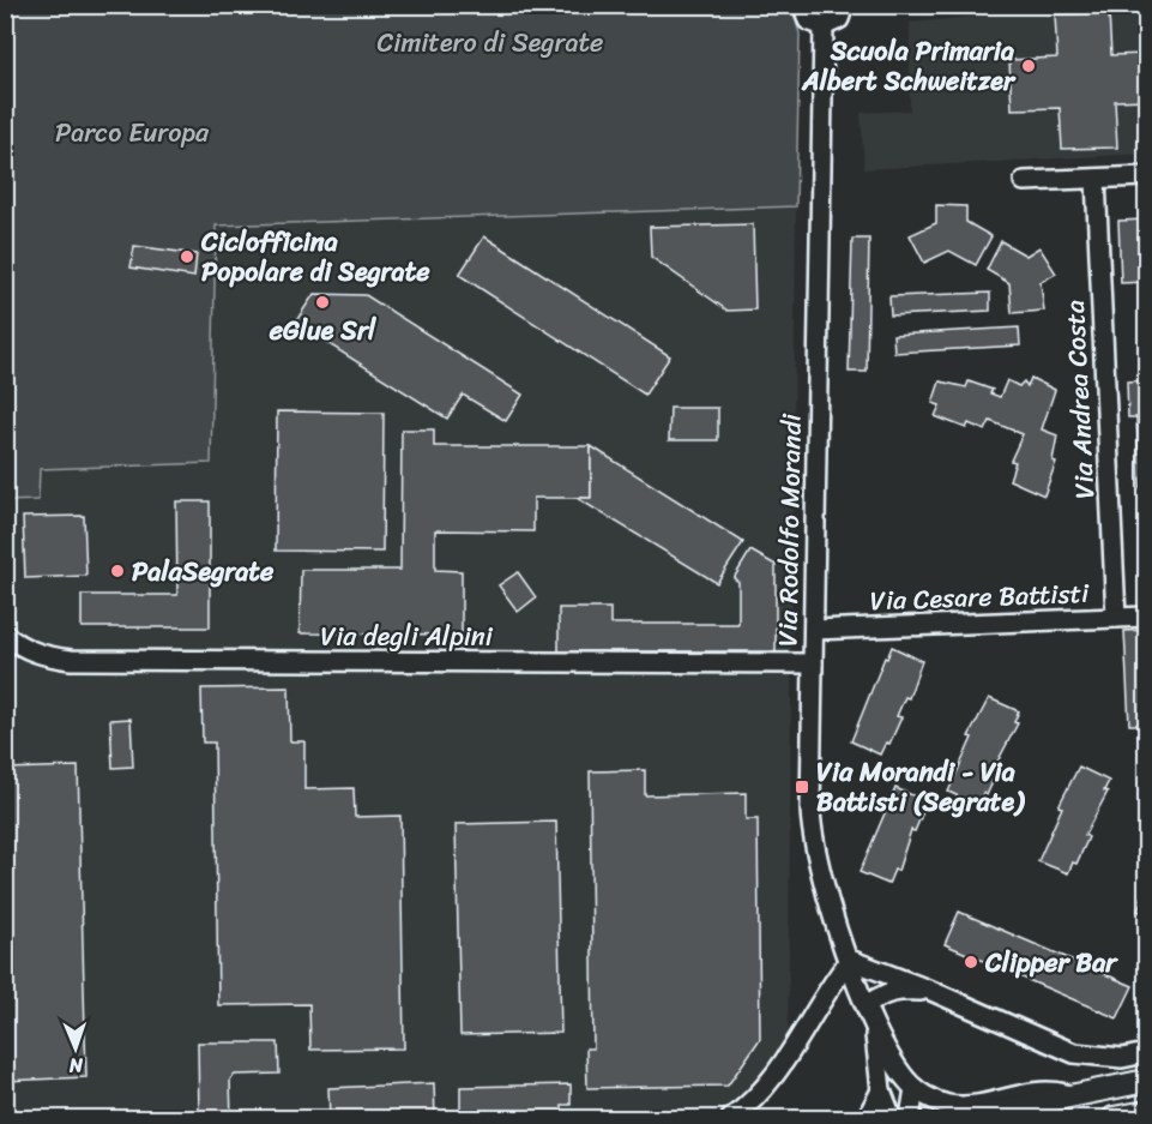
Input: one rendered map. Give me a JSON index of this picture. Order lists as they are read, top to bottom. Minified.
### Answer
{"streets":{"street":["Via Andrea Costa","Via Rodolfo Morandi","Via Cesare Battisti","Via degli Alpini"]},"crossings":[["Via Andrea Costa","Via Cesare Battisti"],["Via Rodolfo Morandi","Via Cesare Battisti"],["Via Rodolfo Morandi","Via degli Alpini"]],"parks":["Cimitero di Segrate","Parco Europa"],"places":{"other":["Scuola Primaria Albert Schweitzer","Ciclofficina Popolare di Segrate","eGlue Srl","PalaSegrate","Clipper Bar"],"transit":["Via Morandi - Via Battisti (Segrate)"]},"north":"bottom"}
